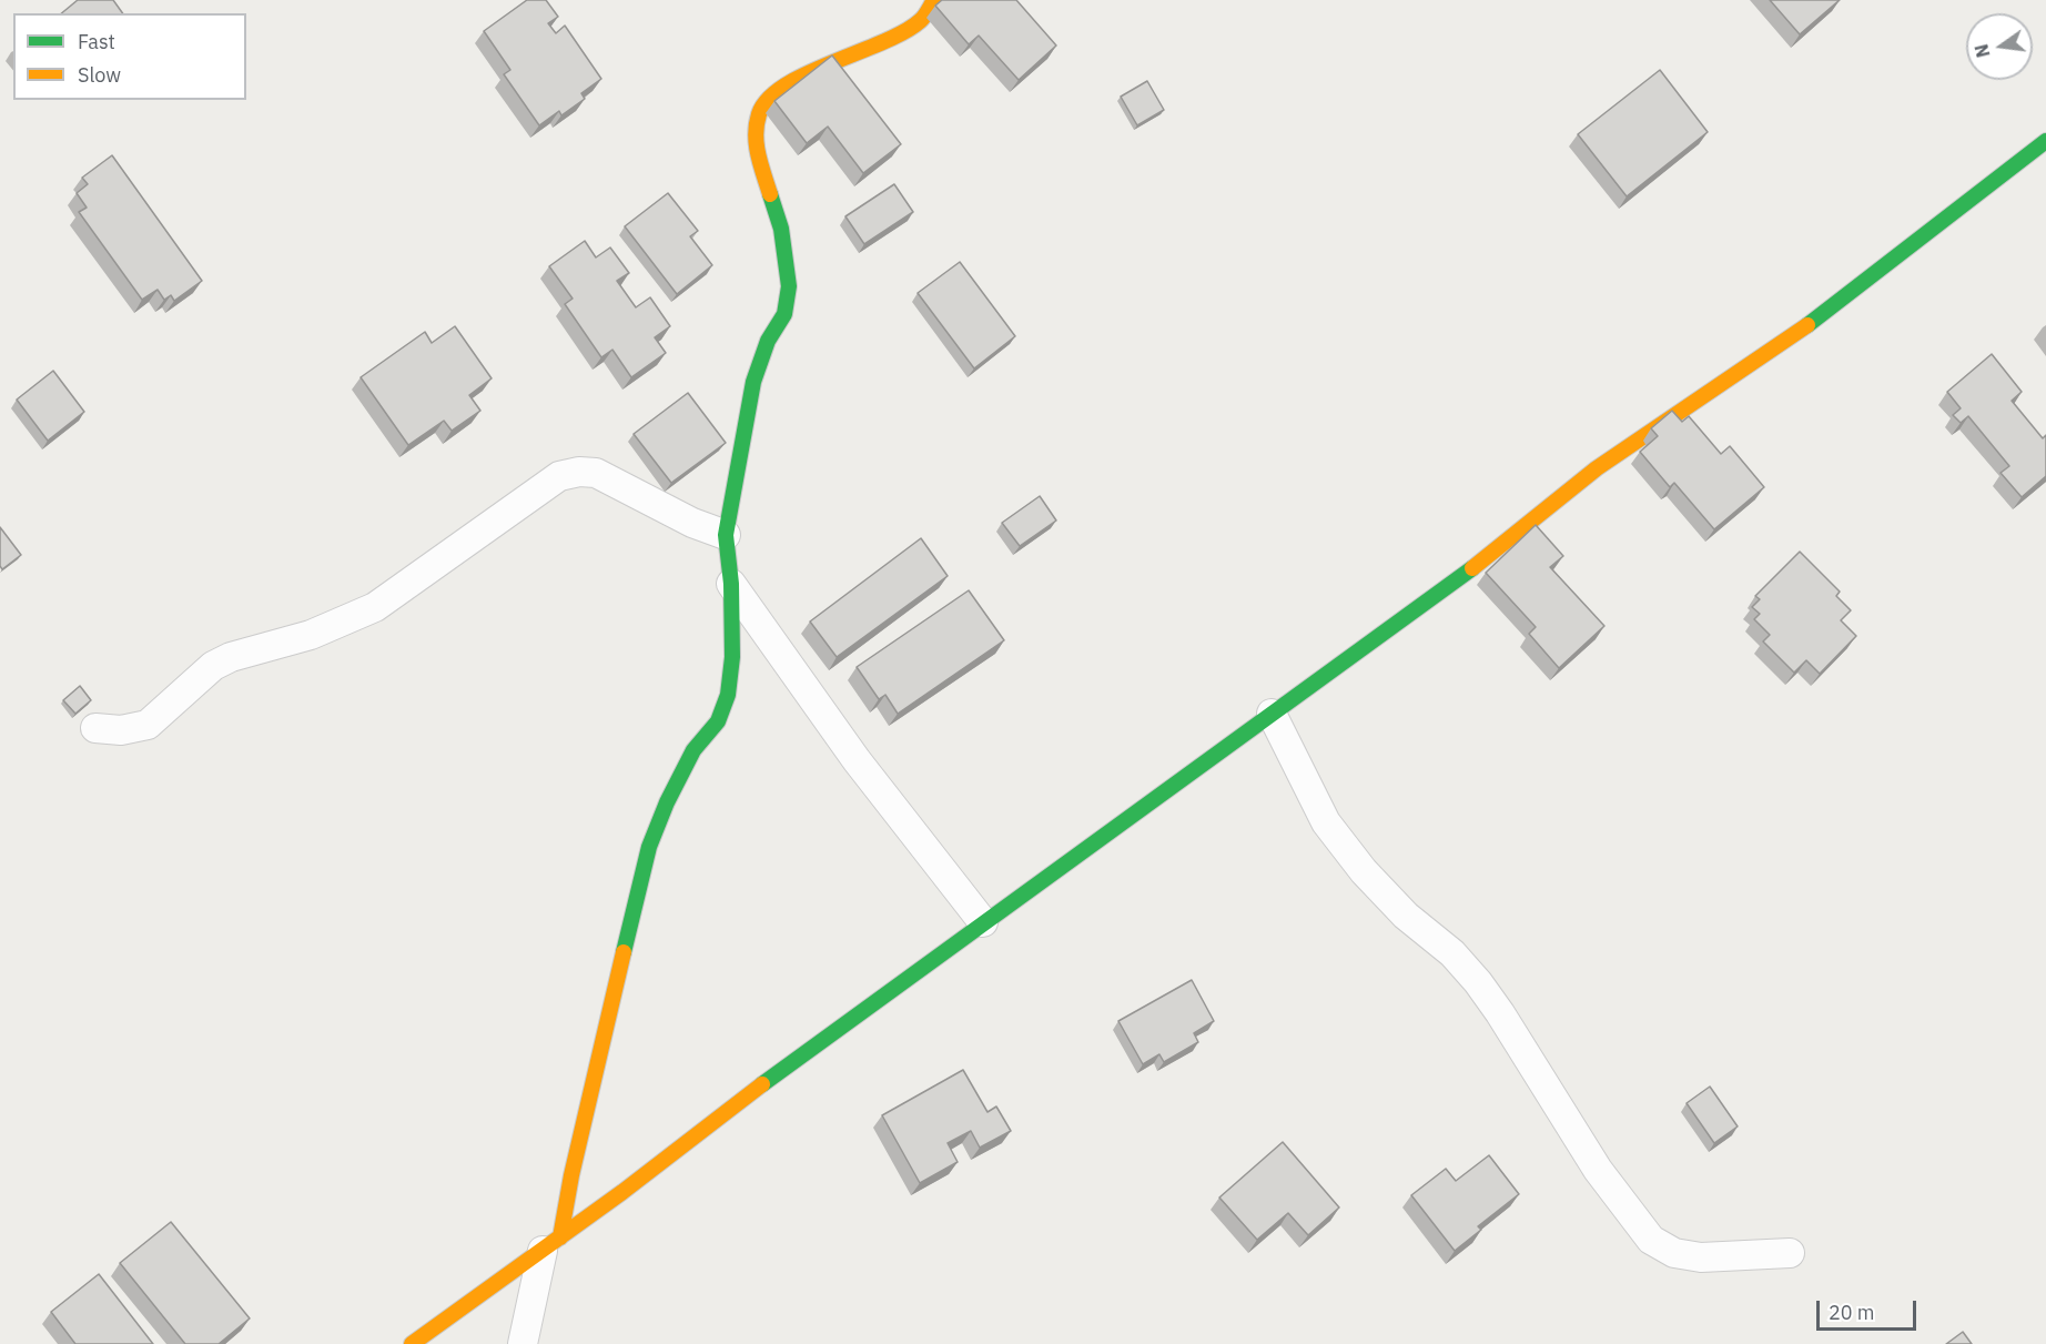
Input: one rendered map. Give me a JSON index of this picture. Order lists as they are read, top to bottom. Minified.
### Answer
{"legend":["Fast","Slow"],"scale_bar":"20 m","north":"left"}
